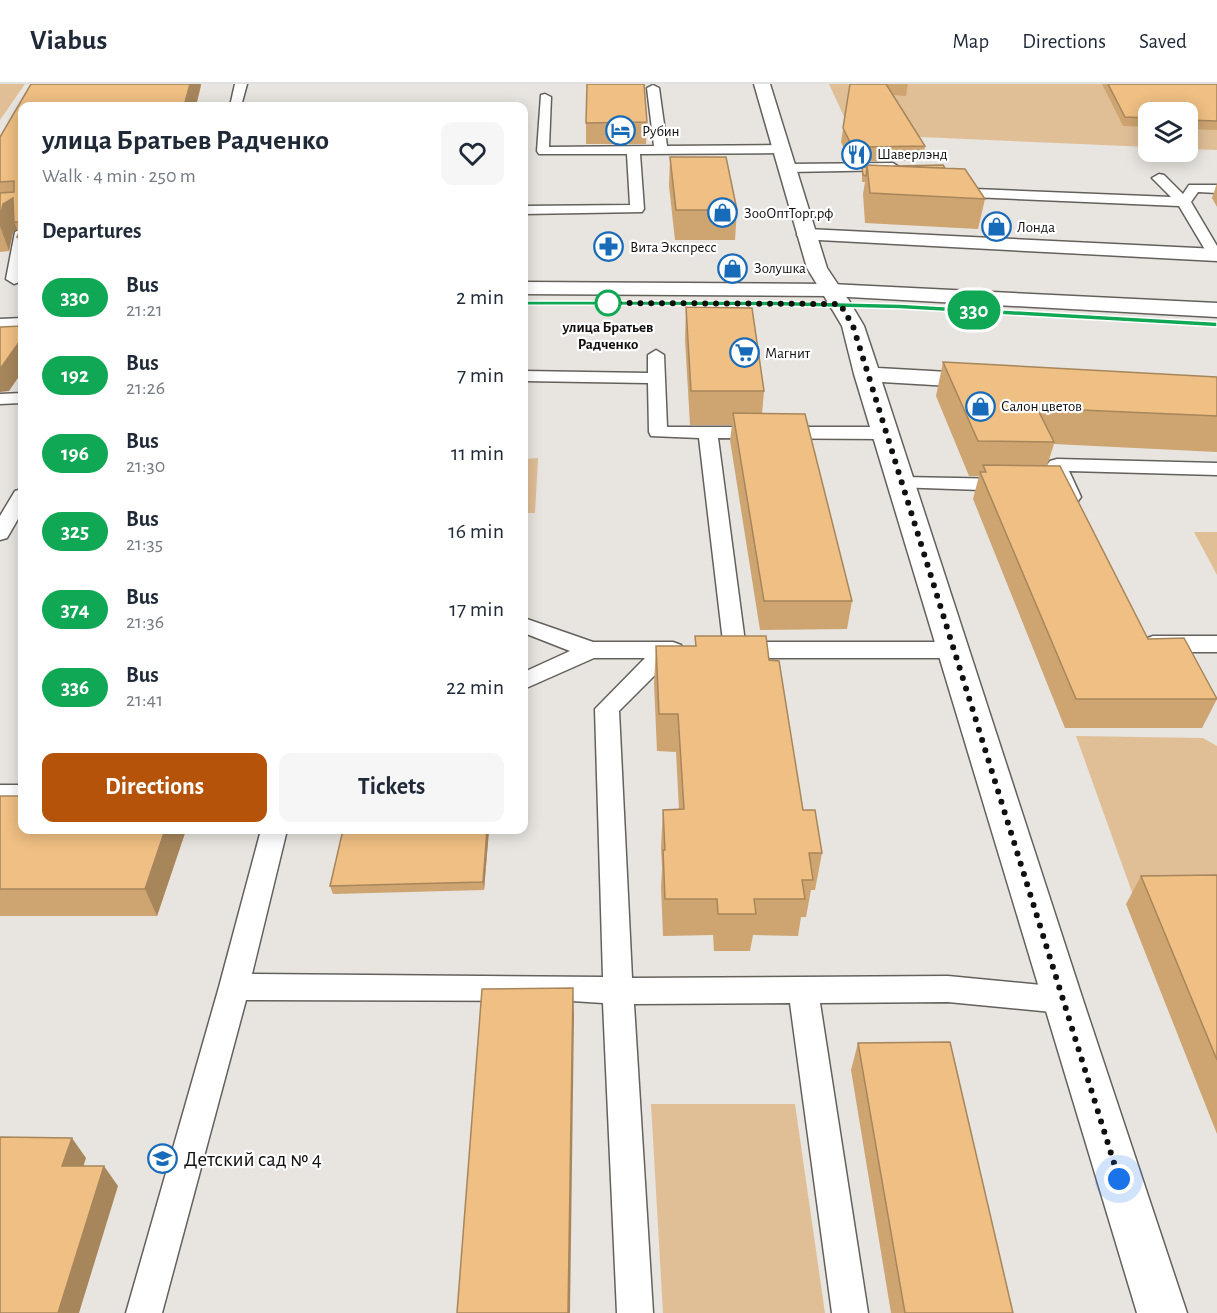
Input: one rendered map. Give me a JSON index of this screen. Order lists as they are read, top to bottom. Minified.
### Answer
{"places":{"hotel":["Рубин"],"restaurant":["Шаверлэнд"],"shop":["ЗооОптТорг.рф","Лонда","Золушка","Салон цветов"],"pharmacy":["Вита Экспресс"],"other":["улица Братьев Радченко"],"supermarket":["Магнит"],"school or university":["Детский сад № 4"]},"lines":["bus line 330"],"page":{"header":"Viabus","nav":["Map","Directions","Saved"],"on_map":"330","heading":[["улица Братьев Радченко","Walk · 4 min · 250 m"],"Departures"],"list":[{"mark":"330","name":"Bus","note":"21:21","value":"2 min"},{"mark":"192","name":"Bus","note":"21:26","value":"7 min"},{"mark":"196","name":"Bus","note":"21:30","value":"11 min"},{"mark":"325","name":"Bus","note":"21:35","value":"16 min"},{"mark":"374","name":"Bus","note":"21:36","value":"17 min"},{"mark":"336","name":"Bus","note":"21:41","value":"22 min"}],"buttons":["Directions","Tickets"]}}
